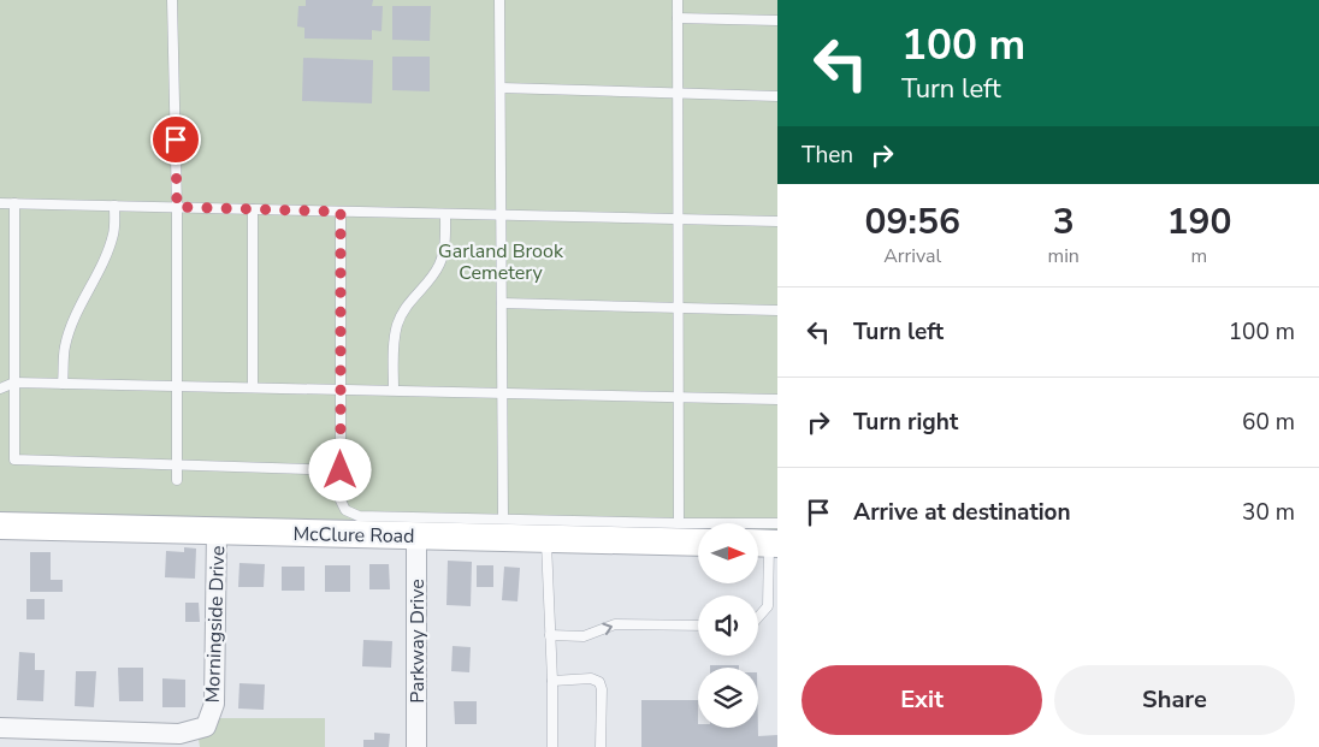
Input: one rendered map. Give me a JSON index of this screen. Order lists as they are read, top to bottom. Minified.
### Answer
{"streets":{"street":["McClure Road","Morningside Drive","Parkway Drive"]},"crossings":[["McClure Road","Morningside Drive"],["McClure Road","Parkway Drive"]],"parks":["Garland Brook Cemetery"],"north":"right","page":{"turn":["100 m","Turn left"],"then":"Then","eta":["09:56","Arrival","3","min","190","m"],"list":[{"name":"Turn left","value":"100 m"},{"name":"Turn right","value":"60 m"},{"name":"Arrive at destination","value":"30 m"}],"buttons":["Exit","Share"]}}
